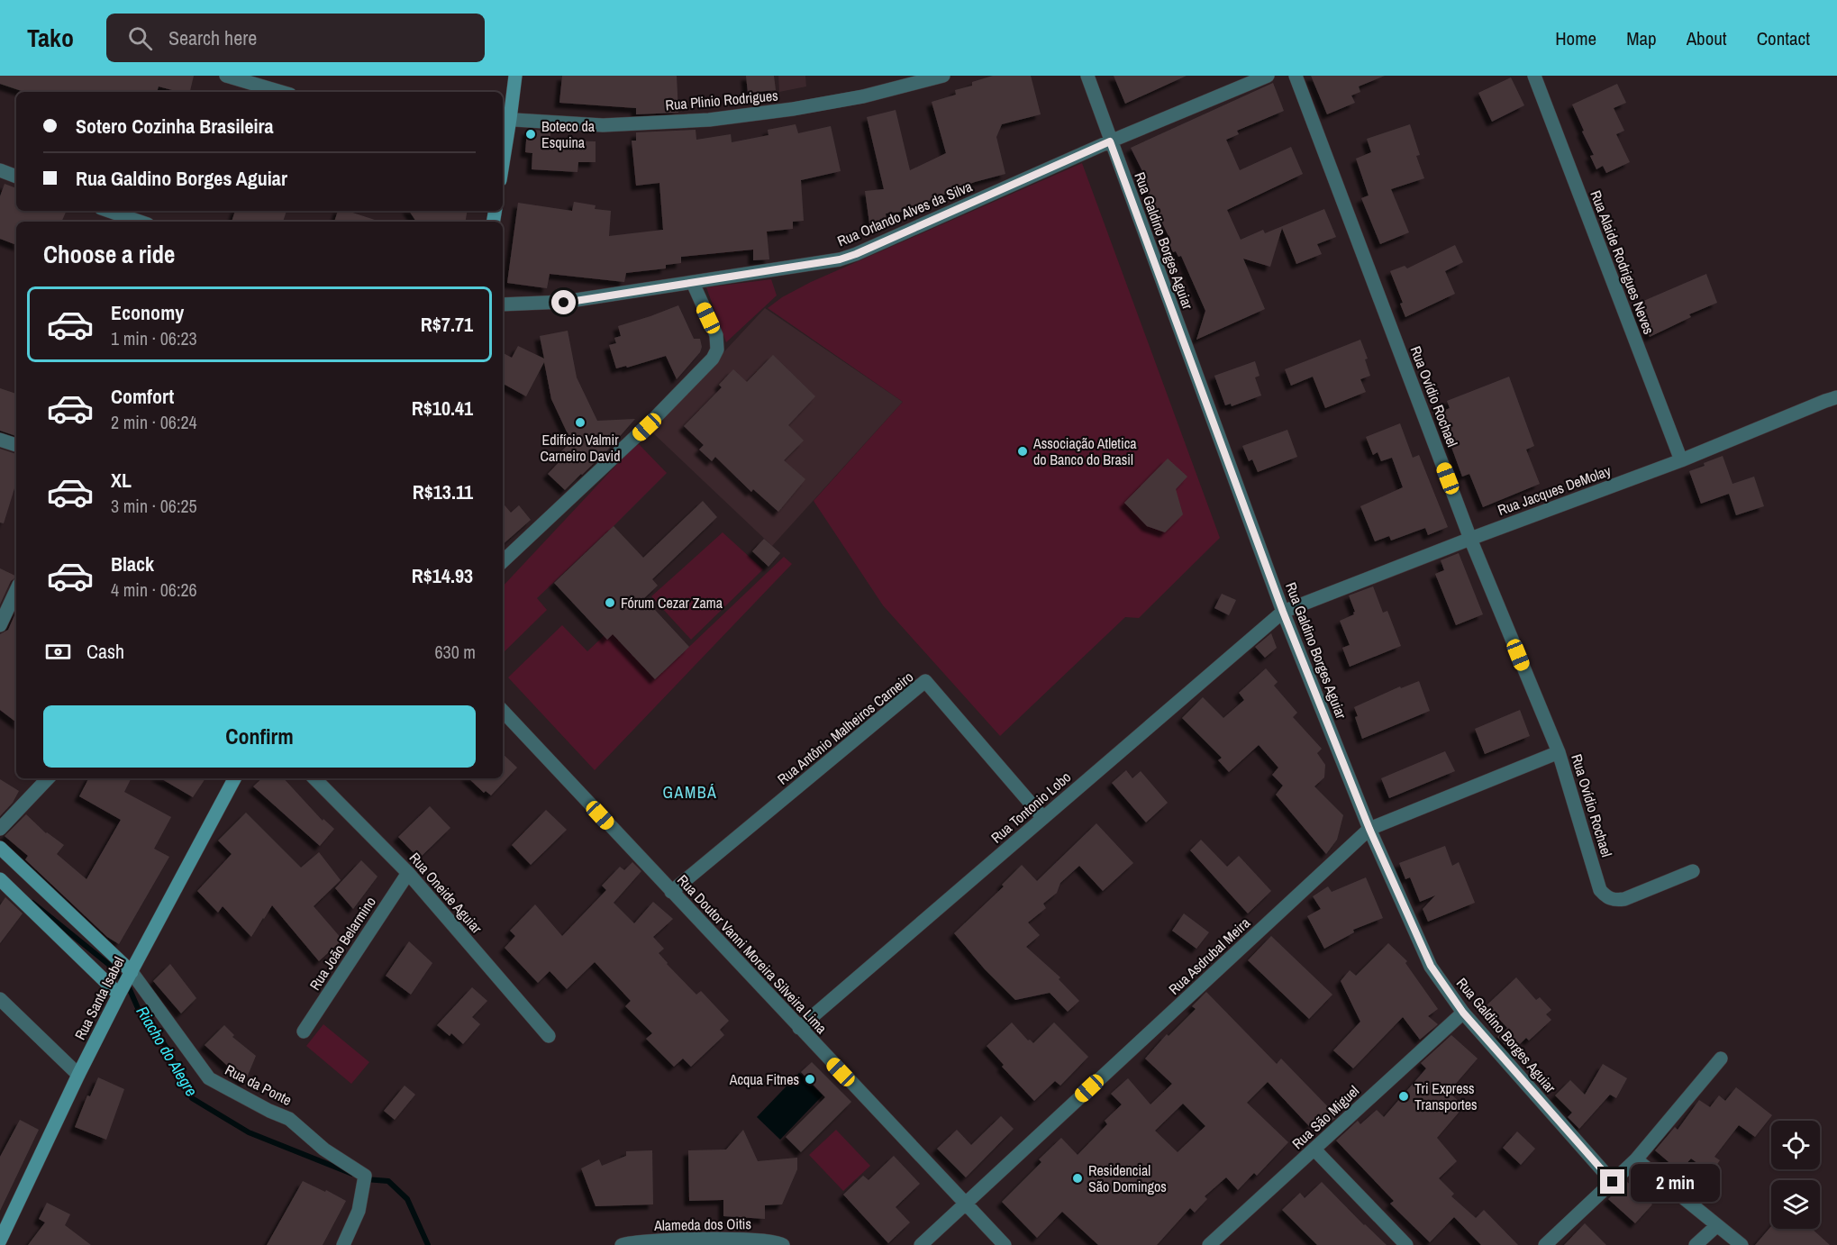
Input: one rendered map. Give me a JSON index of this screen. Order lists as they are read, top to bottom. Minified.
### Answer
{"streets":{"street":["Rua Plinio Rodrigues","Rua Orlando Alves da Silva","Rua Galdino Borges Aguiar","Rua Alaide Rodrigues Neves","Rua Ovídio Rochael","Rua Jacques DeMolay","Rua Antônio Malheiros Carneiro","Rua Tontonio Lobo","Rua Oneide Aguiar","Rua João Belarmino","Rua Doutor Vanni Moreira Silveira Lima","Rua Asdrubal Meira","Rua Santa Isabel","Rua da Ponte","Rua São Miguel","Alameda dos Oitis"]},"crossings":[["Rua Orlando Alves da Silva","Rua Galdino Borges Aguiar"],["Rua Galdino Borges Aguiar","Rua Jacques DeMolay"],["Rua Galdino Borges Aguiar","Rua Tontonio Lobo"],["Rua Galdino Borges Aguiar","Rua Asdrubal Meira"],["Rua Galdino Borges Aguiar","Rua São Miguel"],["Rua Alaide Rodrigues Neves","Rua Jacques DeMolay"],["Rua Ovídio Rochael","Rua Jacques DeMolay"],["Rua Ovídio Rochael","Rua Asdrubal Meira"],["Rua Jacques DeMolay","Rua Tontonio Lobo"],["Rua Antônio Malheiros Carneiro","Rua Tontonio Lobo"],["Rua Antônio Malheiros Carneiro","Rua Doutor Vanni Moreira Silveira Lima"],["Rua Tontonio Lobo","Rua Doutor Vanni Moreira Silveira Lima"],["Rua Oneide Aguiar","Rua João Belarmino"],["Rua Doutor Vanni Moreira Silveira Lima","Rua Asdrubal Meira"],["Rua Santa Isabel","Rua da Ponte"]],"districts":["GAMBÁ"],"water":["Riacho do Alegre"],"places":["Boteco da Esquina","Edifício Valmir Carneiro David","Associação Atletica do Banco do Brasil","Fórum Cezar Zama","Acqua Fitnes","Tri Express Transportes","Residencial São Domingos"],"page":{"header":"Tako","search":"Search here","nav":["Home","Map","About","Contact"],"banner":["Sotero Cozinha Brasileira","Rua Galdino Borges Aguiar"],"heading":"Choose a ride","list":[{"name":"Economy","note":"1 min · 06:23","value":"R$7.71"},{"name":"Comfort","note":"2 min · 06:24","value":"R$10.41"},{"name":"XL","note":"3 min · 06:25","value":"R$13.11"},{"name":"Black","note":"4 min · 06:26","value":"R$14.93"}],"pay":["Cash","630 m"],"buttons":"Confirm","bubble":"2 min"}}
